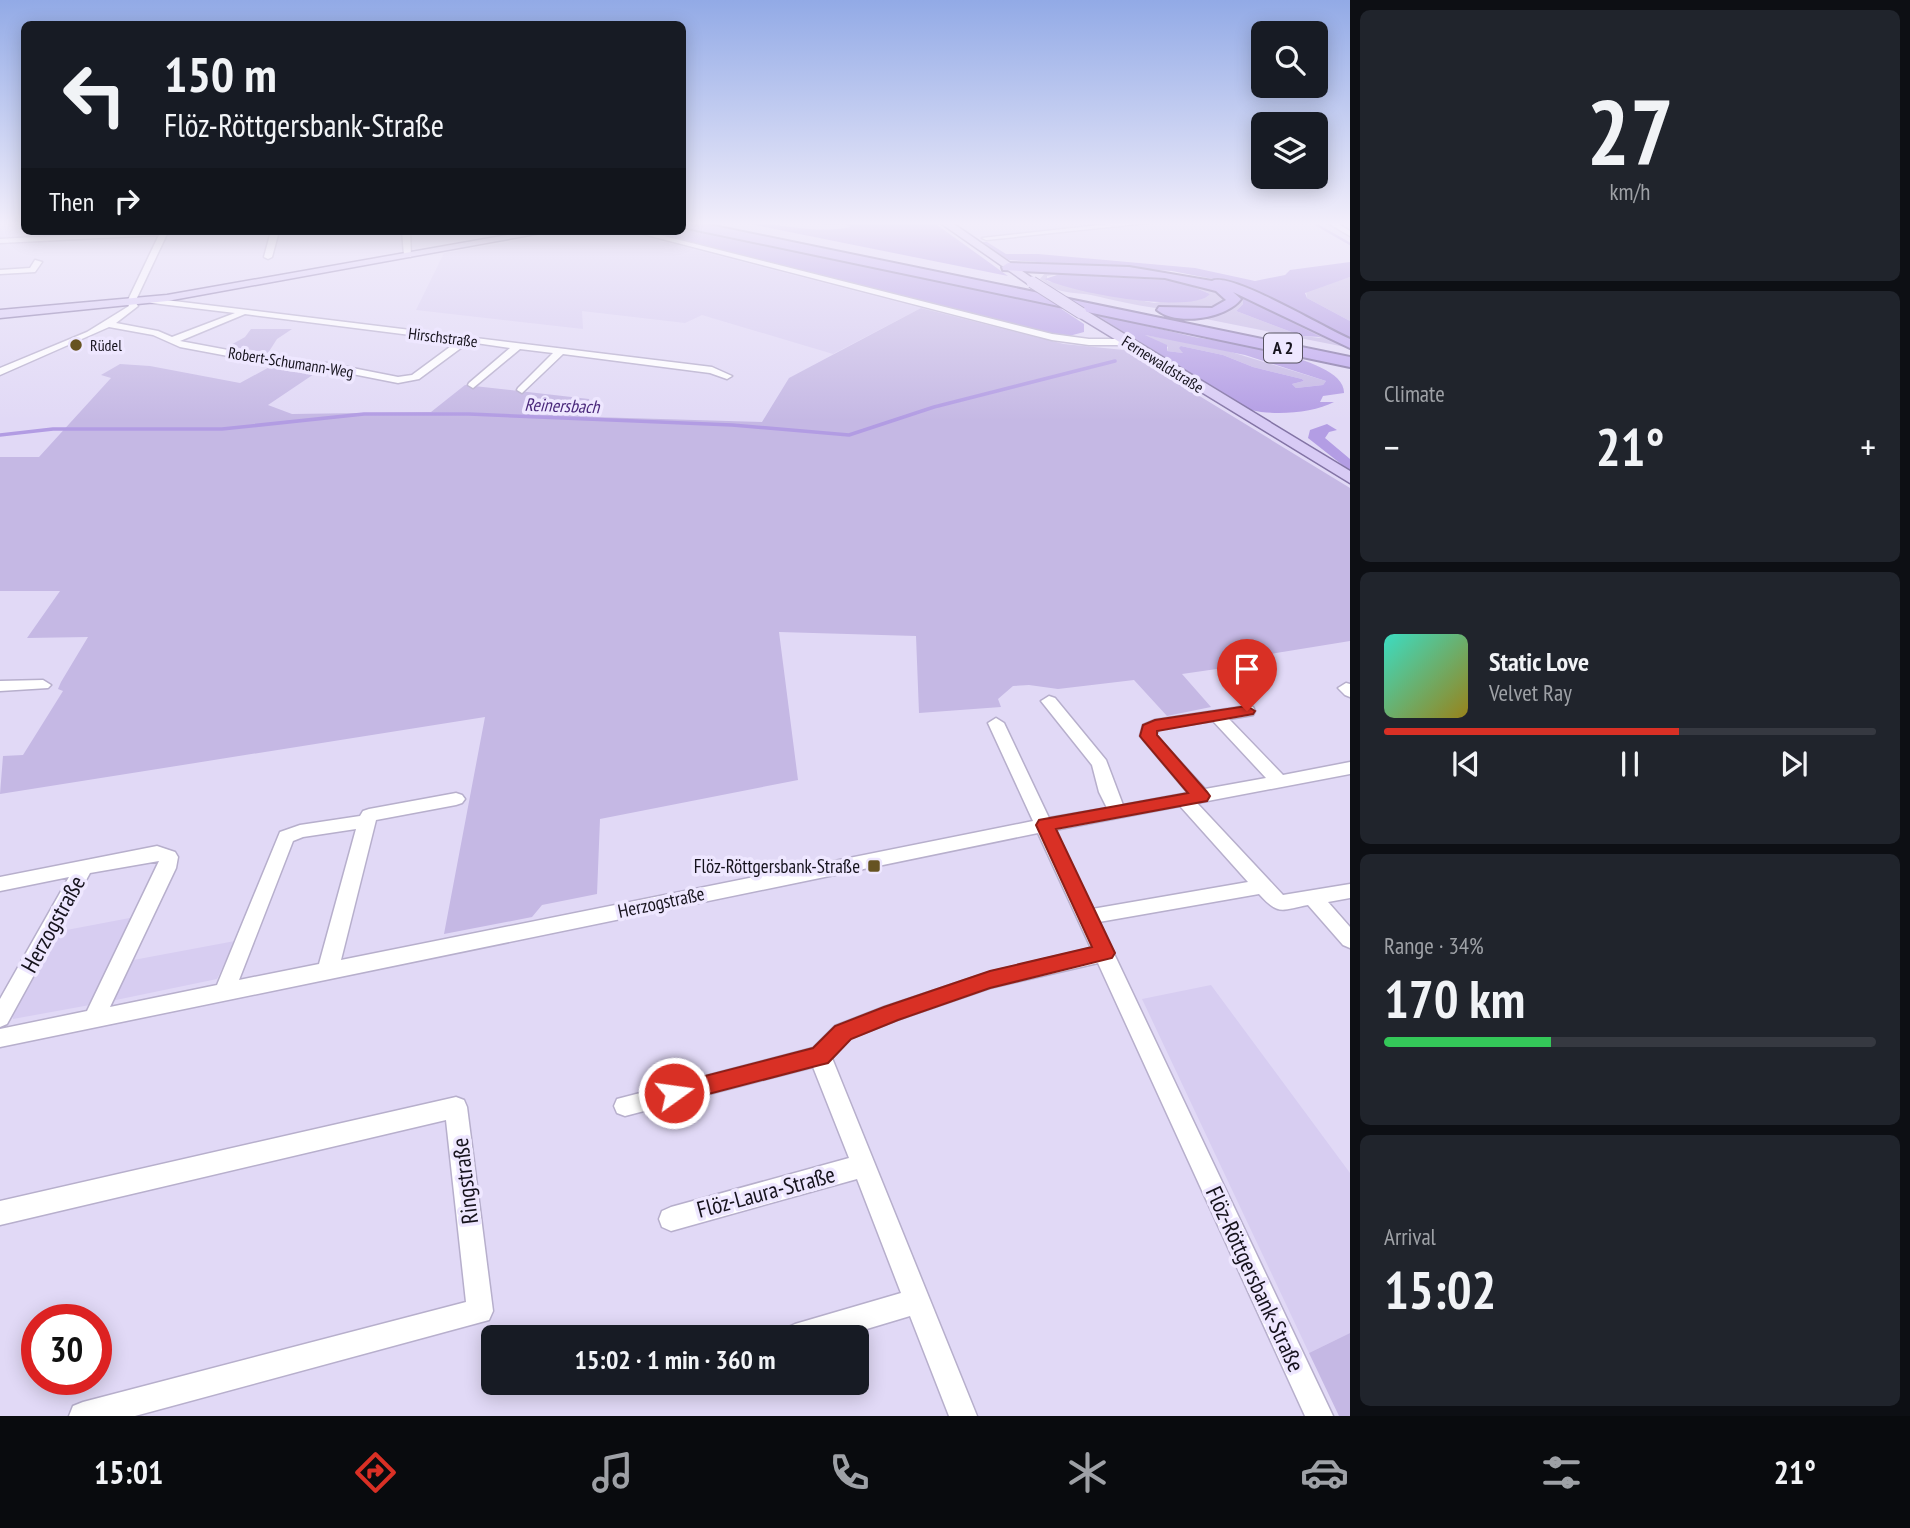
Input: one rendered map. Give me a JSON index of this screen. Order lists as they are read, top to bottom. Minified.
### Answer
{"streets":{"highway":["A 2"],"main road":["Fernewaldstraße"],"street":["Hirschstraße","Robert-Schumann-Weg","Herzogstraße","Ringstraße","Flöz-Laura-Straße","Flöz-Röttgersbank-Straße"]},"crossings":[["Hirschstraße","Robert-Schumann-Weg"],["Herzogstraße","Flöz-Röttgersbank-Straße"]],"water":["Reinersbach"],"places":{"other":["Rüdel"],"transit":["Flöz-Röttgersbank-Straße"]},"page":{"tile":[["27","km/h"],"Climate",["Range · 34%","170 km"],["Arrival","15:02"]],"turn":["150 m","Flöz-Röttgersbank-Straße"],"then":"Then","heat":["−","21°","+"],"song":["Static Love","Velvet Ray"],"limit":"30","trip":"15:02 · 1 min · 360 m","tabs":["15:01","21°"]}}
